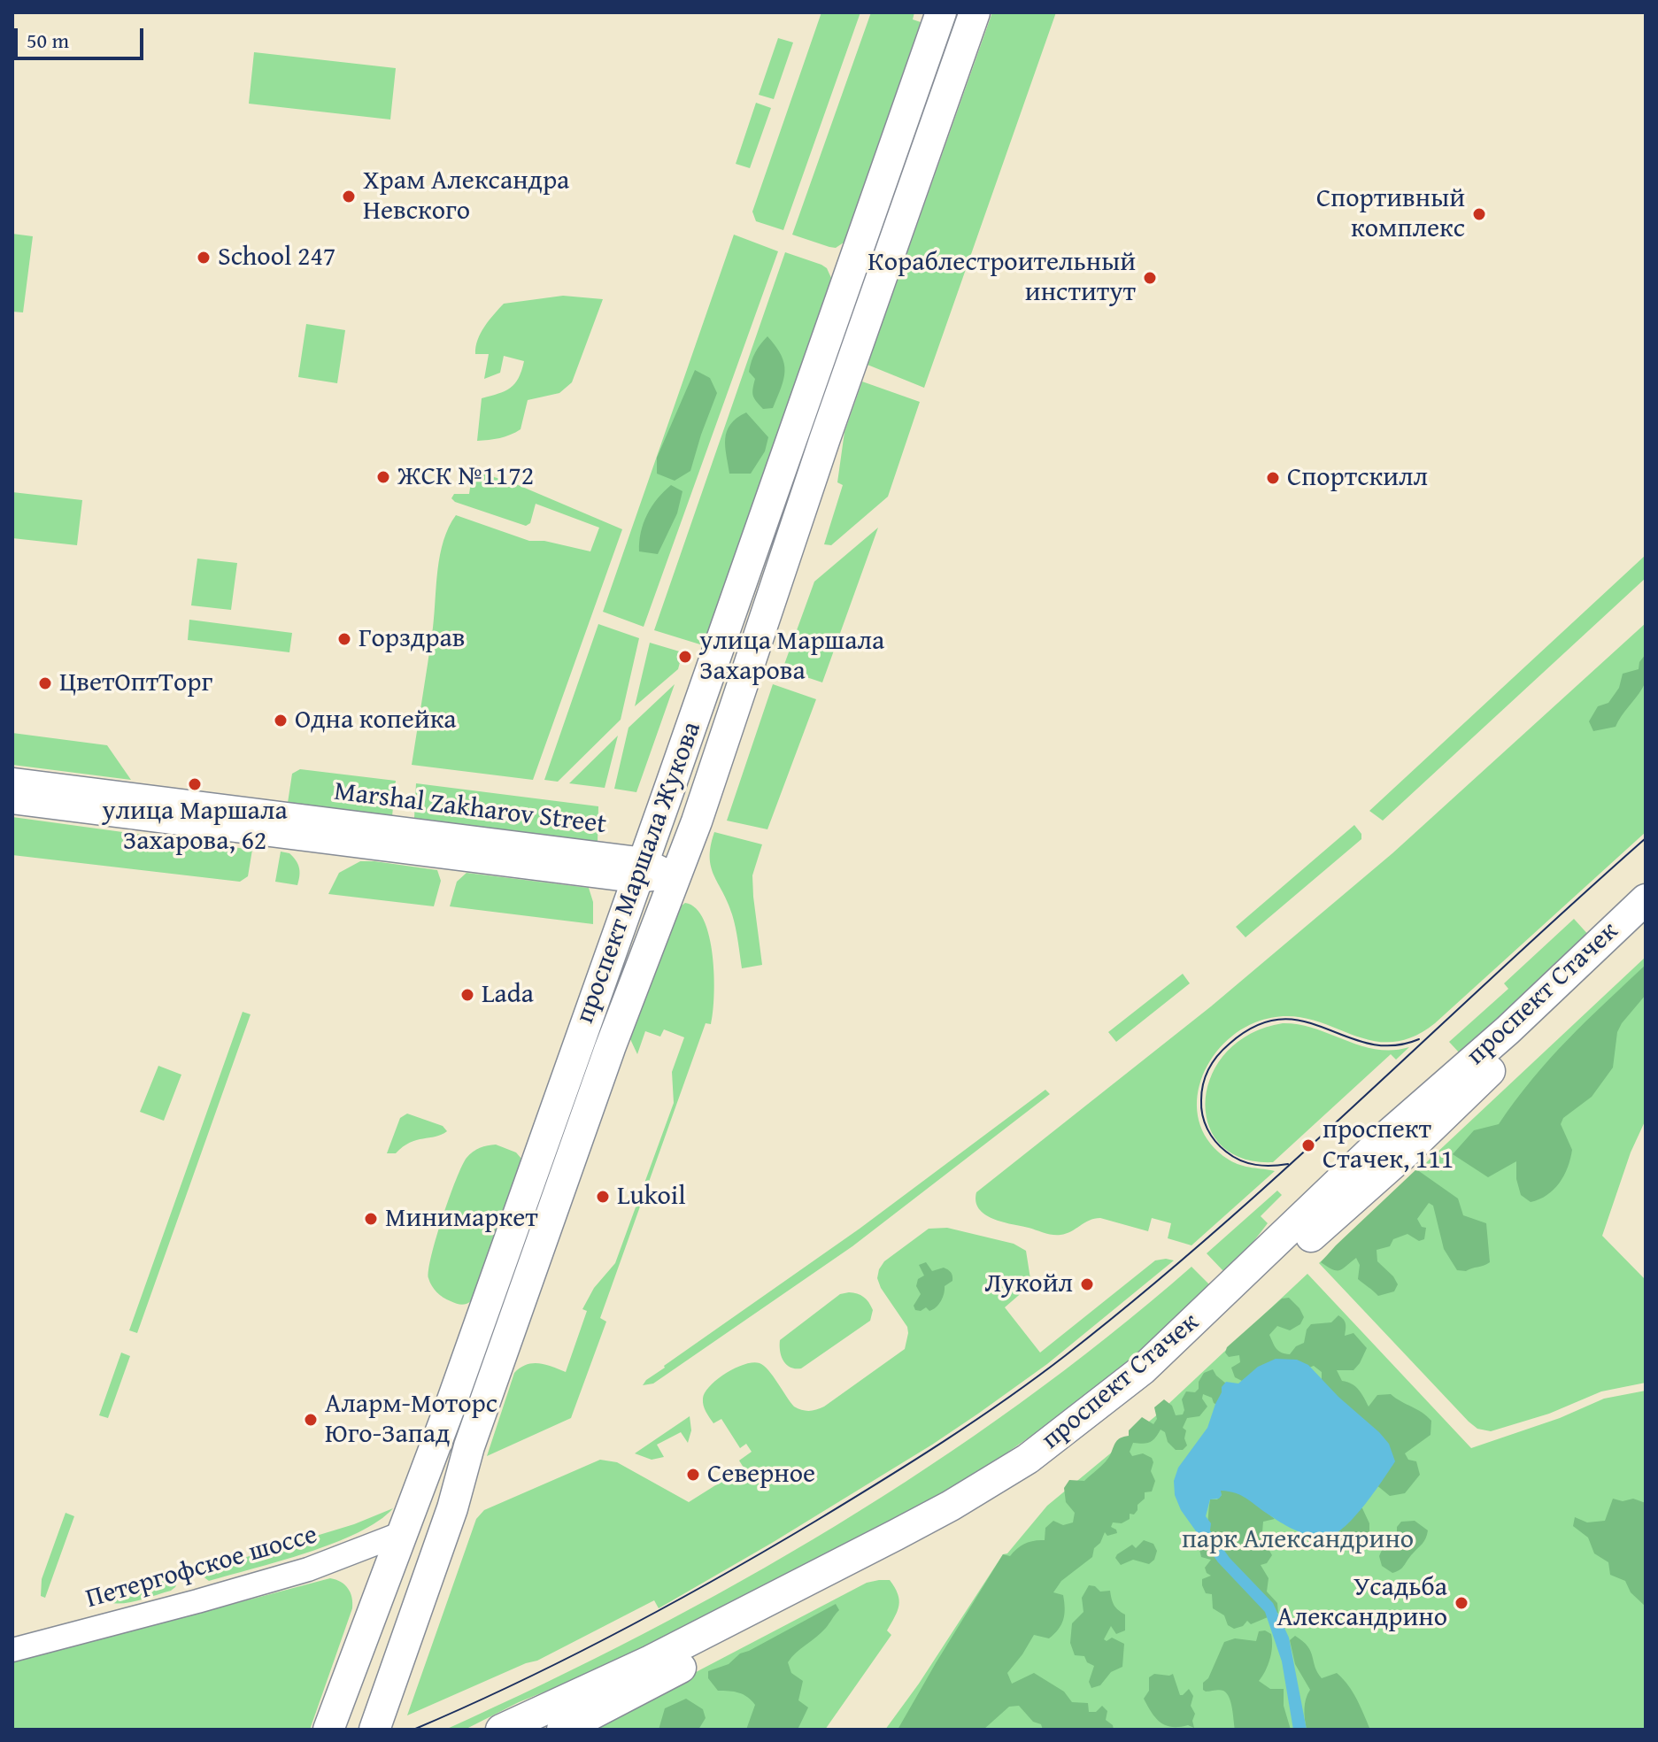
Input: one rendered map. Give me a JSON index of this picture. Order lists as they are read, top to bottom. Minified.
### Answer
{"streets":{"main road":["проспект Маршала Жукова","проспект Стачек"],"street":["Marshal Zakharov Street","Петергофское шоссе"]},"crossings":[["Marshal Zakharov Street","проспект Маршала Жукова"],["проспект Маршала Жукова","Петергофское шоссе"]],"parks":["парк Александрино"],"places":["Храм Александра Невского","Спортивный комплекс","School 247","Кораблестроительный институт","ЖСК №1172","Спортскилл","Горздрав","улица Маршала Захарова","ЦветОптТорг","Одна копейка","улица Маршала Захарова, 62","Lada","проспект Стачек, 111","Lukoil","Минимаркет","Лукойл","Аларм-Моторс Юго-Запад","Северное","Усадьба Александрино"],"scale_bar":"50 m"}
